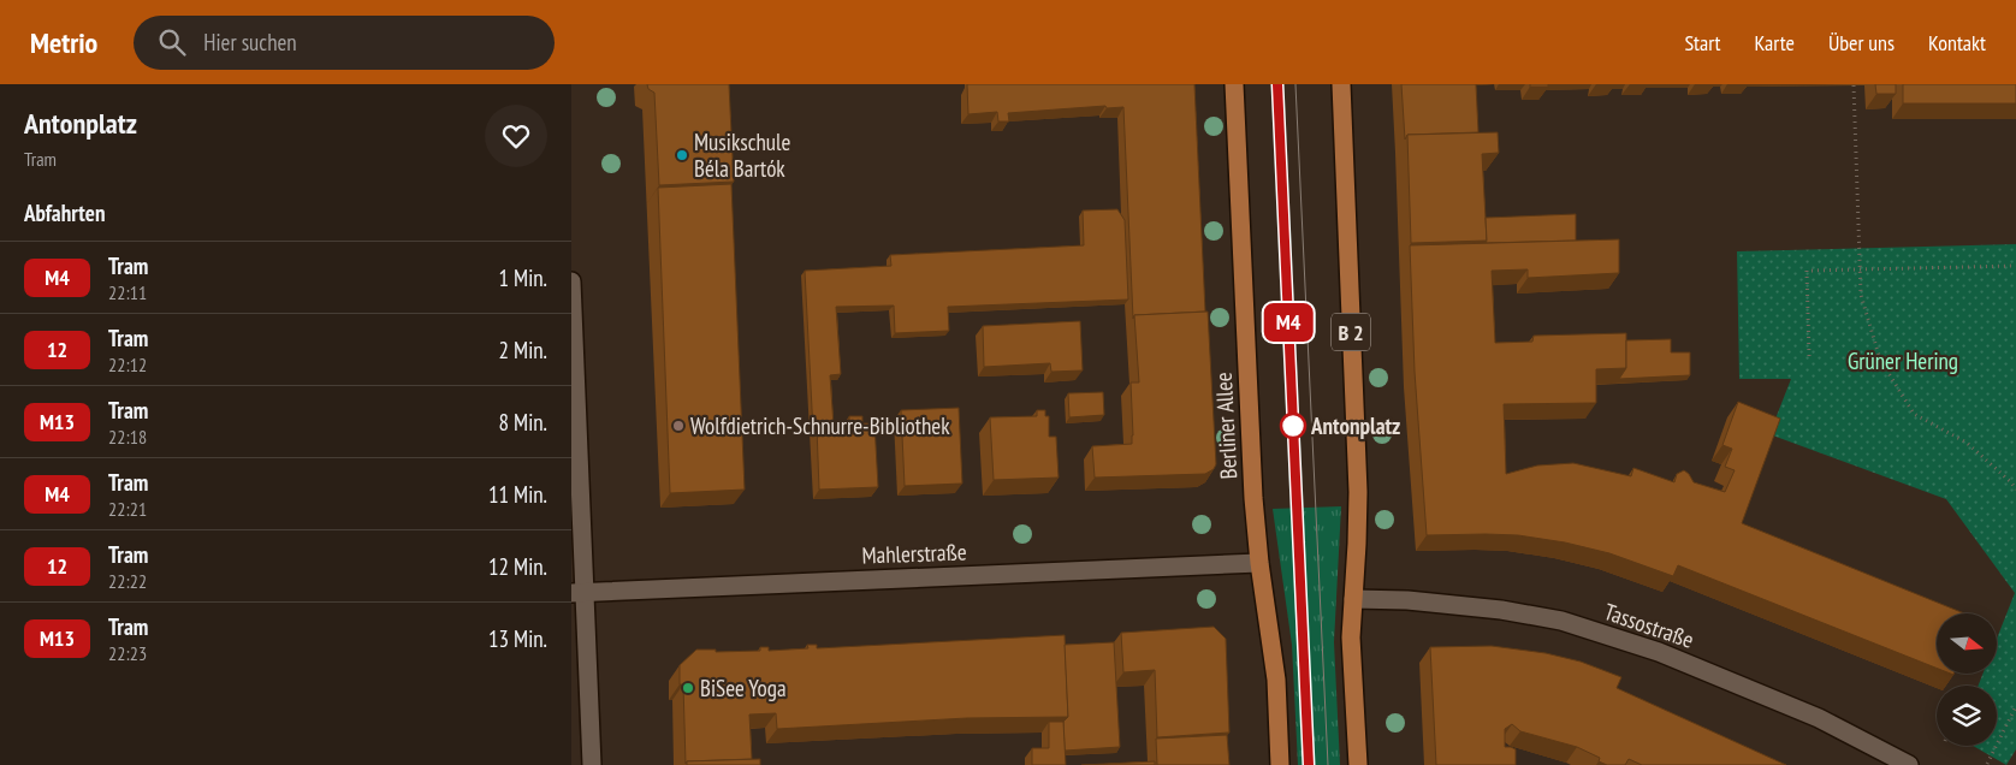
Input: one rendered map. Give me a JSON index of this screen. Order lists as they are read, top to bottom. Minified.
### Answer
{"streets":{"main road":["B 2","Berliner Allee"],"street":["Mahlerstraße","Tassostraße"]},"crossings":[["B 2","Tassostraße"],["Berliner Allee","Mahlerstraße"]],"parks":["Grüner Hering"],"places":["Musikschule Béla Bartók","Wolfdietrich-Schnurre-Bibliothek","Antonplatz","BiSee Yoga"],"lines":["tram line M4"],"north":"right","page":{"header":"Metrio","search":"Hier suchen","nav":["Start","Karte","Über uns","Kontakt"],"heading":[["Antonplatz","Tram"],"Abfahrten"],"on_map":"M4","list":[{"mark":"M4","name":"Tram","note":"22:11","value":"1 Min."},{"mark":"12","name":"Tram","note":"22:12","value":"2 Min."},{"mark":"M13","name":"Tram","note":"22:18","value":"8 Min."},{"mark":"M4","name":"Tram","note":"22:21","value":"11 Min."},{"mark":"12","name":"Tram","note":"22:22","value":"12 Min."},{"mark":"M13","name":"Tram","note":"22:23","value":"13 Min."}]}}
